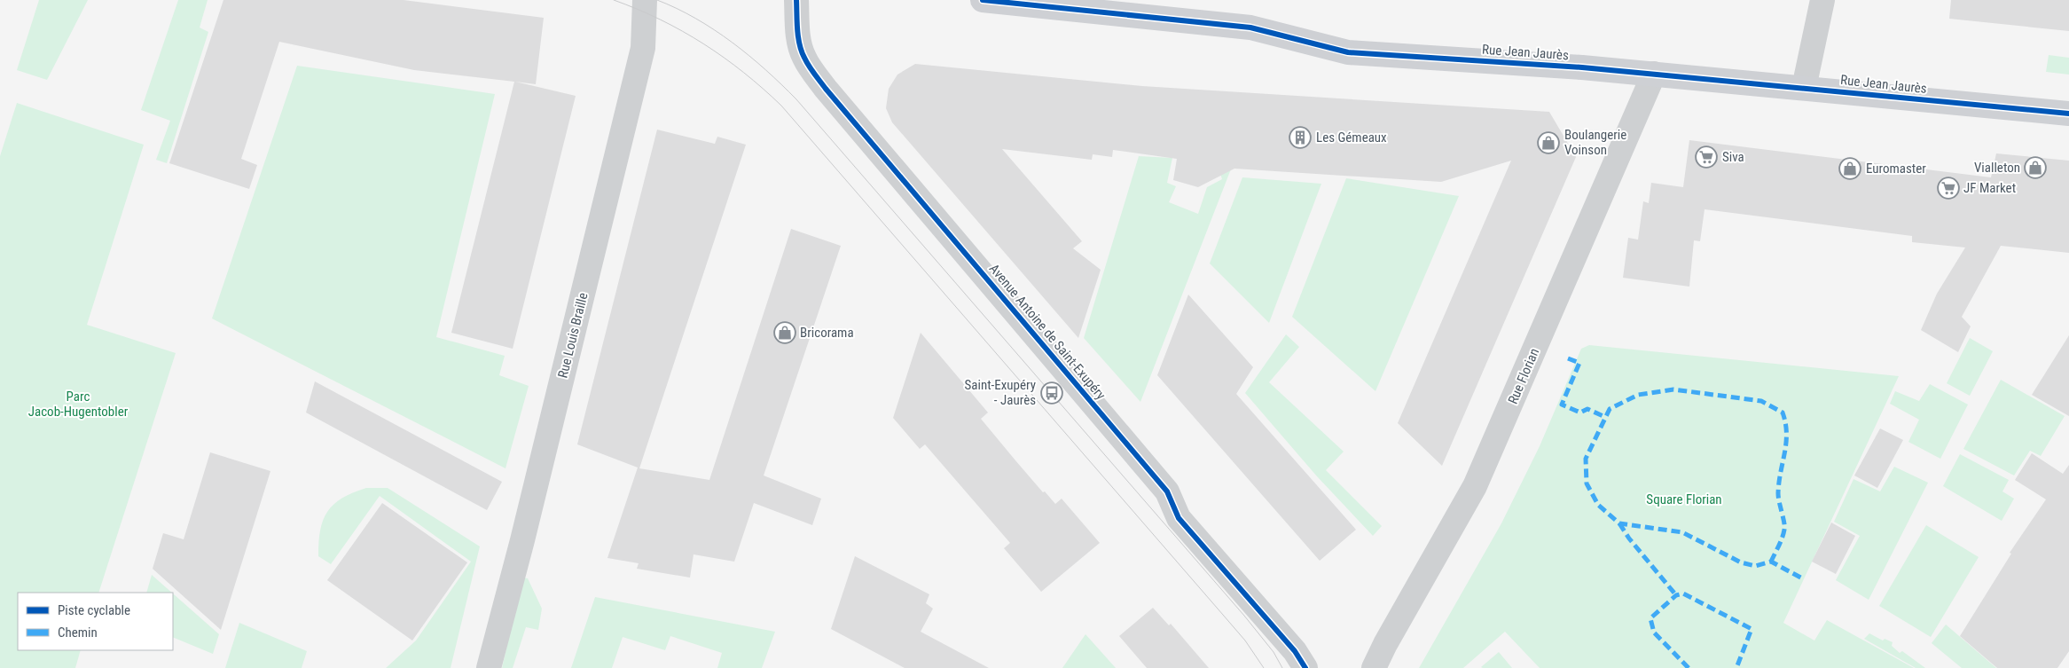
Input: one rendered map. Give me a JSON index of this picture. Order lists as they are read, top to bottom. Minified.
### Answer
{"streets":{"main road":["Rue Jean Jaurès"],"street":["Avenue Antoine de Saint-Exupéry","Rue Louis Braille","Rue Florian"]},"crossings":[["Rue Jean Jaurès","Rue Florian"]],"parks":["Parc Jacob-Hugentobler","Square Florian"],"places":{"building":["Les Gémeaux"],"shop":["Boulangerie Voinson","Vialleton","Euromaster","Bricorama"],"supermarket":["Siva","JF Market"],"bus stop":["Saint-Exupéry - Jaurès"]},"legend":["Piste cyclable","Chemin"]}
